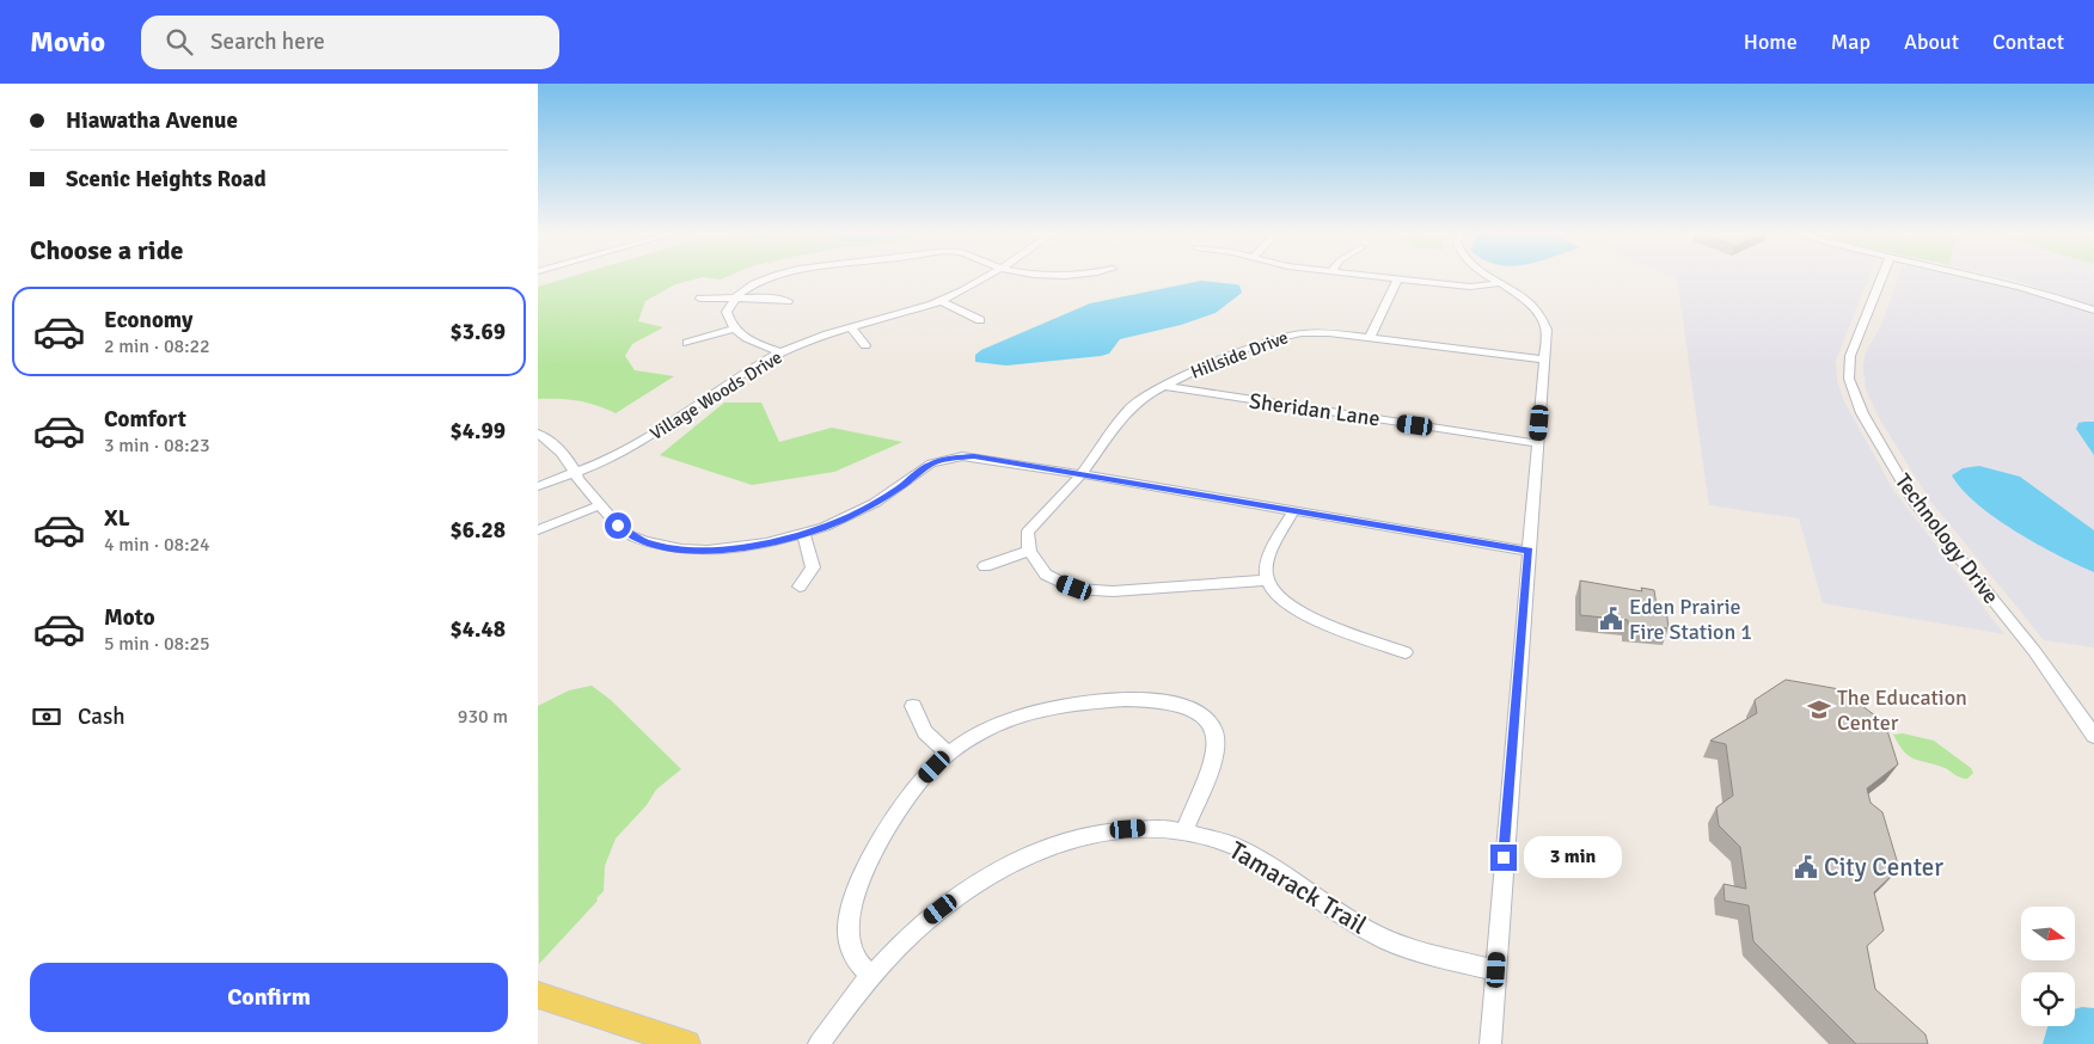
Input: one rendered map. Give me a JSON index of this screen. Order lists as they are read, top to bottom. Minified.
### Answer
{"streets":{"street":["Hillside Drive","Village Woods Drive","Sheridan Lane","Technology Drive","Tamarack Trail"]},"crossings":[["Hillside Drive","Sheridan Lane"]],"places":{"public building":["Eden Prairie Fire Station 1","City Center"],"school or university":["The Education Center"]},"north":"right","page":{"header":"Movio","search":"Search here","nav":["Home","Map","About","Contact"],"banner":["Hiawatha Avenue","Scenic Heights Road"],"heading":"Choose a ride","list":[{"name":"Economy","note":"2 min · 08:22","value":"$3.69"},{"name":"Comfort","note":"3 min · 08:23","value":"$4.99"},{"name":"XL","note":"4 min · 08:24","value":"$6.28"},{"name":"Moto","note":"5 min · 08:25","value":"$4.48"}],"pay":["Cash","930 m"],"bubble":"3 min","buttons":"Confirm"}}
